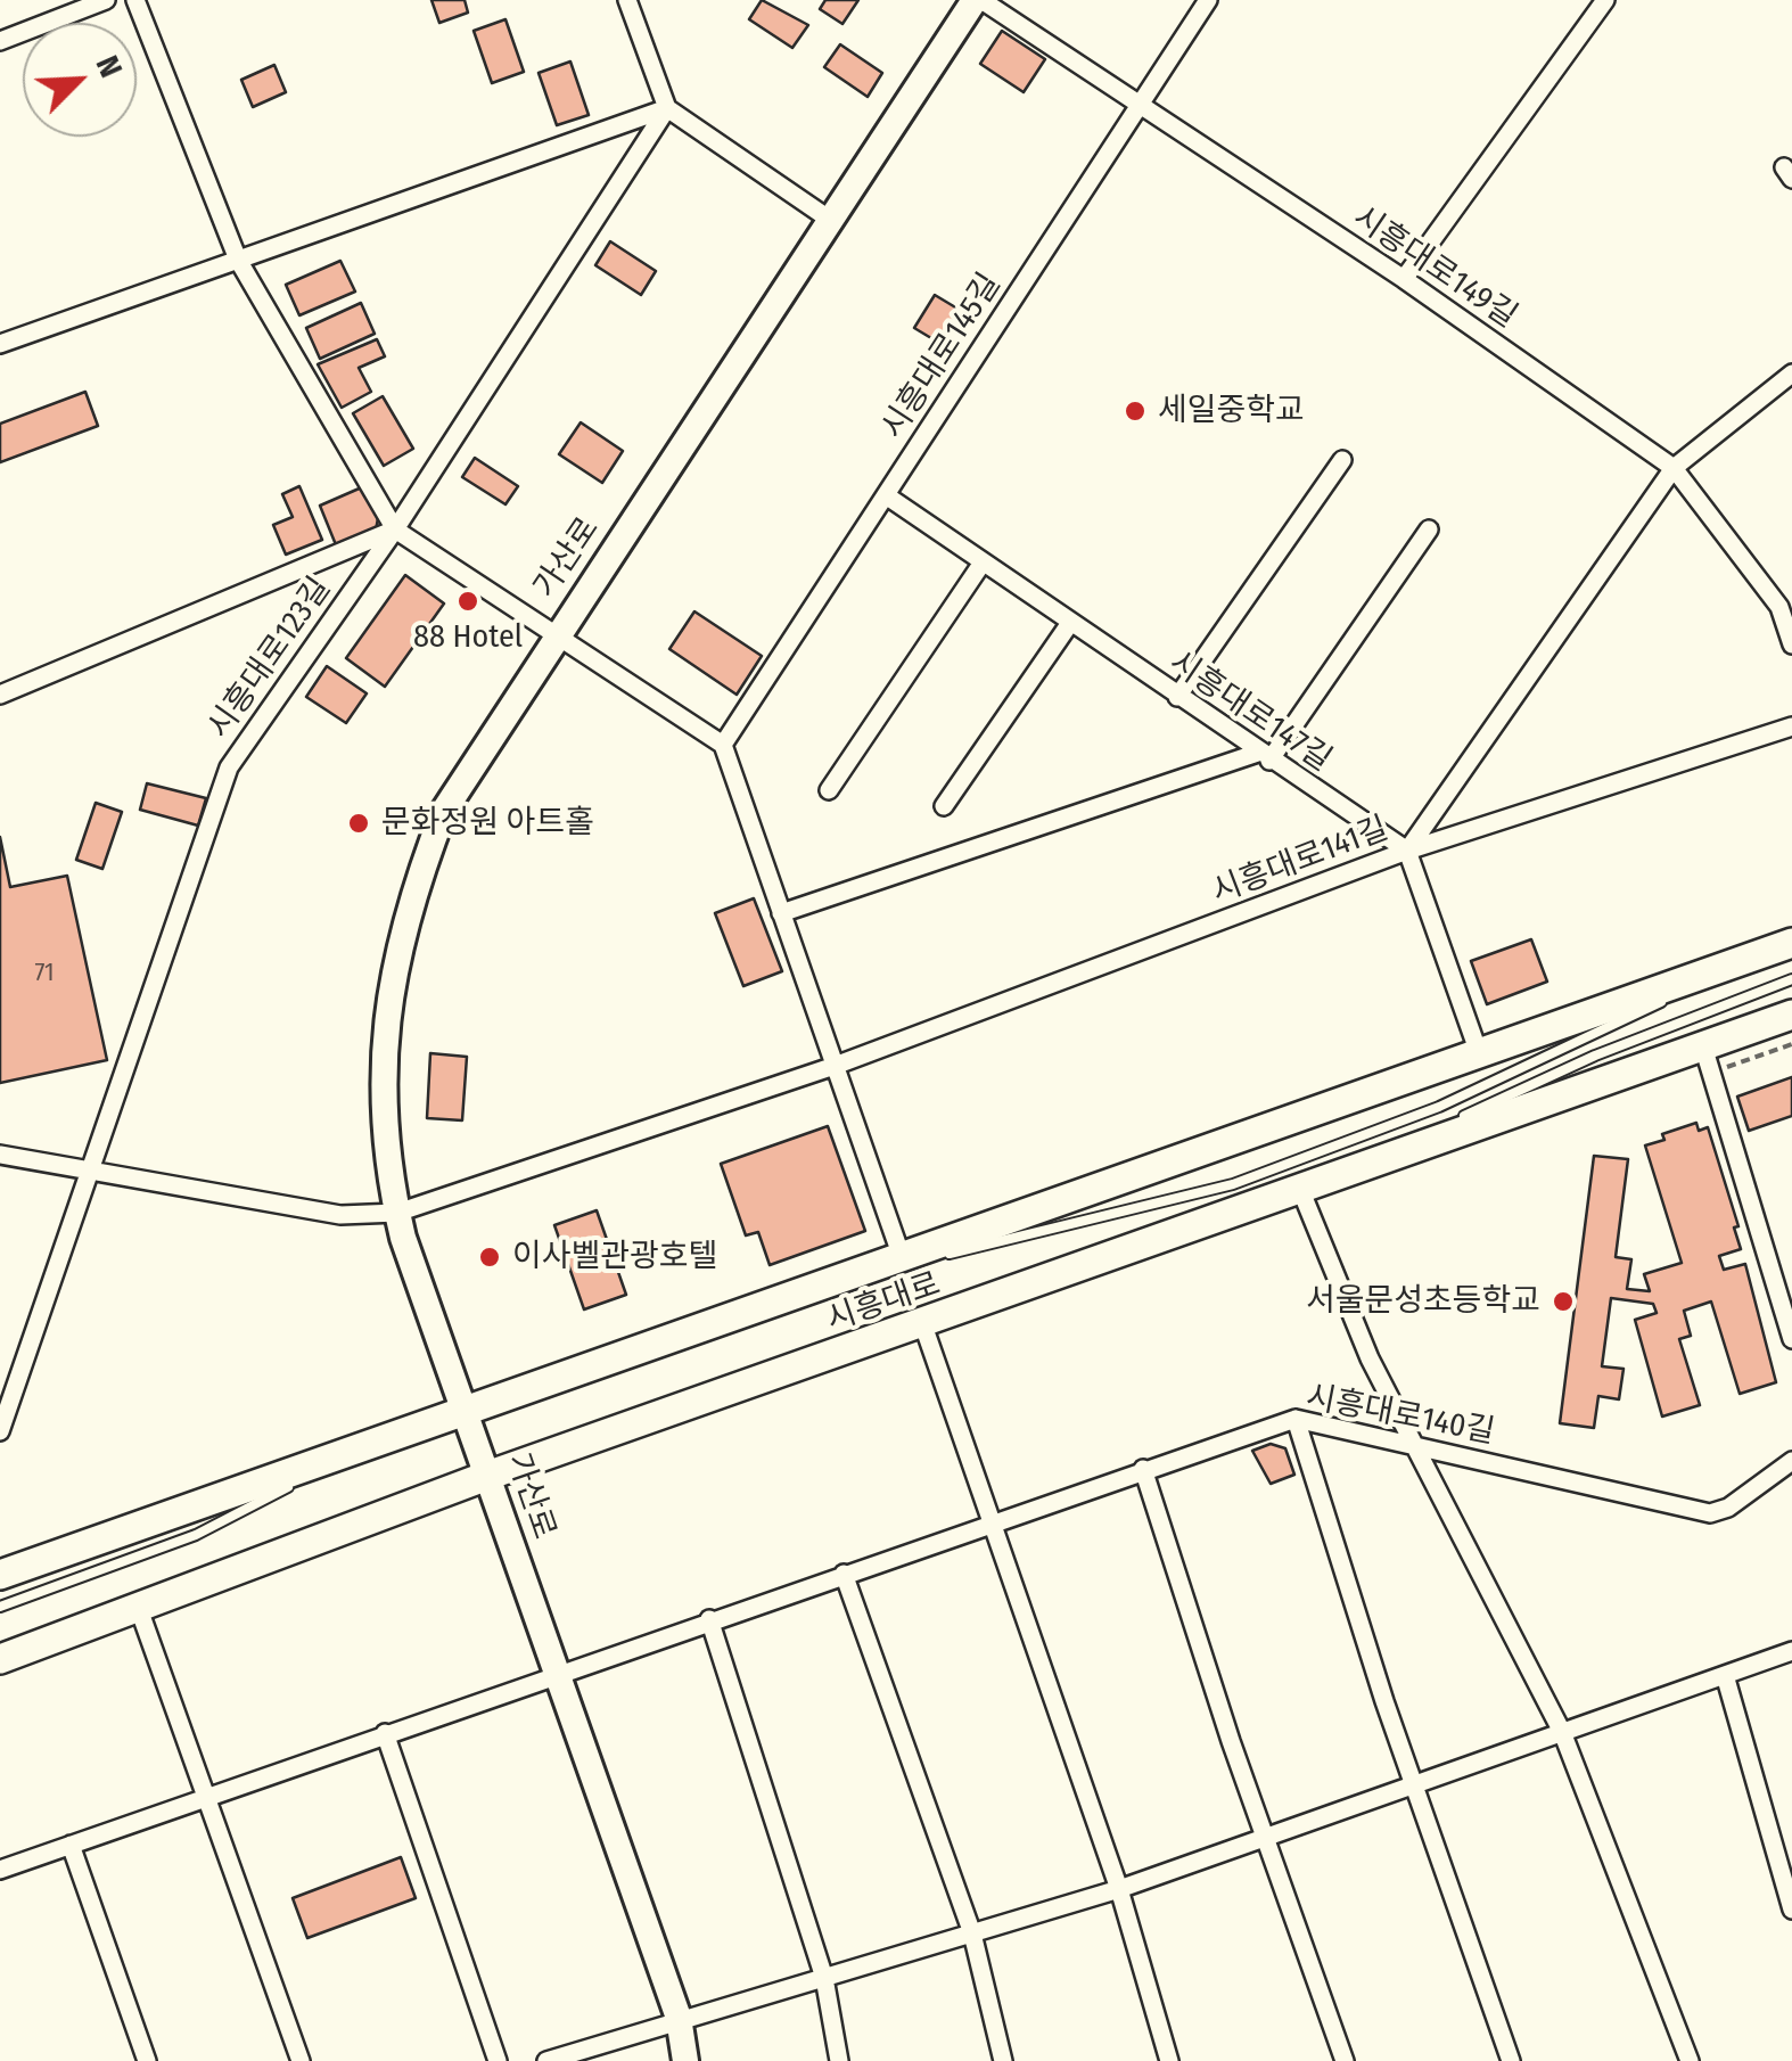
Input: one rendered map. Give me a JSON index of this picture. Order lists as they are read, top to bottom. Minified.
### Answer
{"streets":{"main road":["가산로","시흥대로"],"street":["시흥대로149길","시흥대로145길","시흥대로123길","시흥대로147길","시흥대로141길","시흥대로140길"]},"crossings":[["시흥대로149길","시흥대로145길"],["시흥대로149길","가산로"],["시흥대로145길","시흥대로147길"],["가산로","시흥대로"],["시흥대로147길","시흥대로141길"]],"places":["세일중학교","88 Hotel","문화정원 아트홀","이사벨관광호텔","서울문성초등학교"],"house_numbers":["71"],"north":"top right"}
